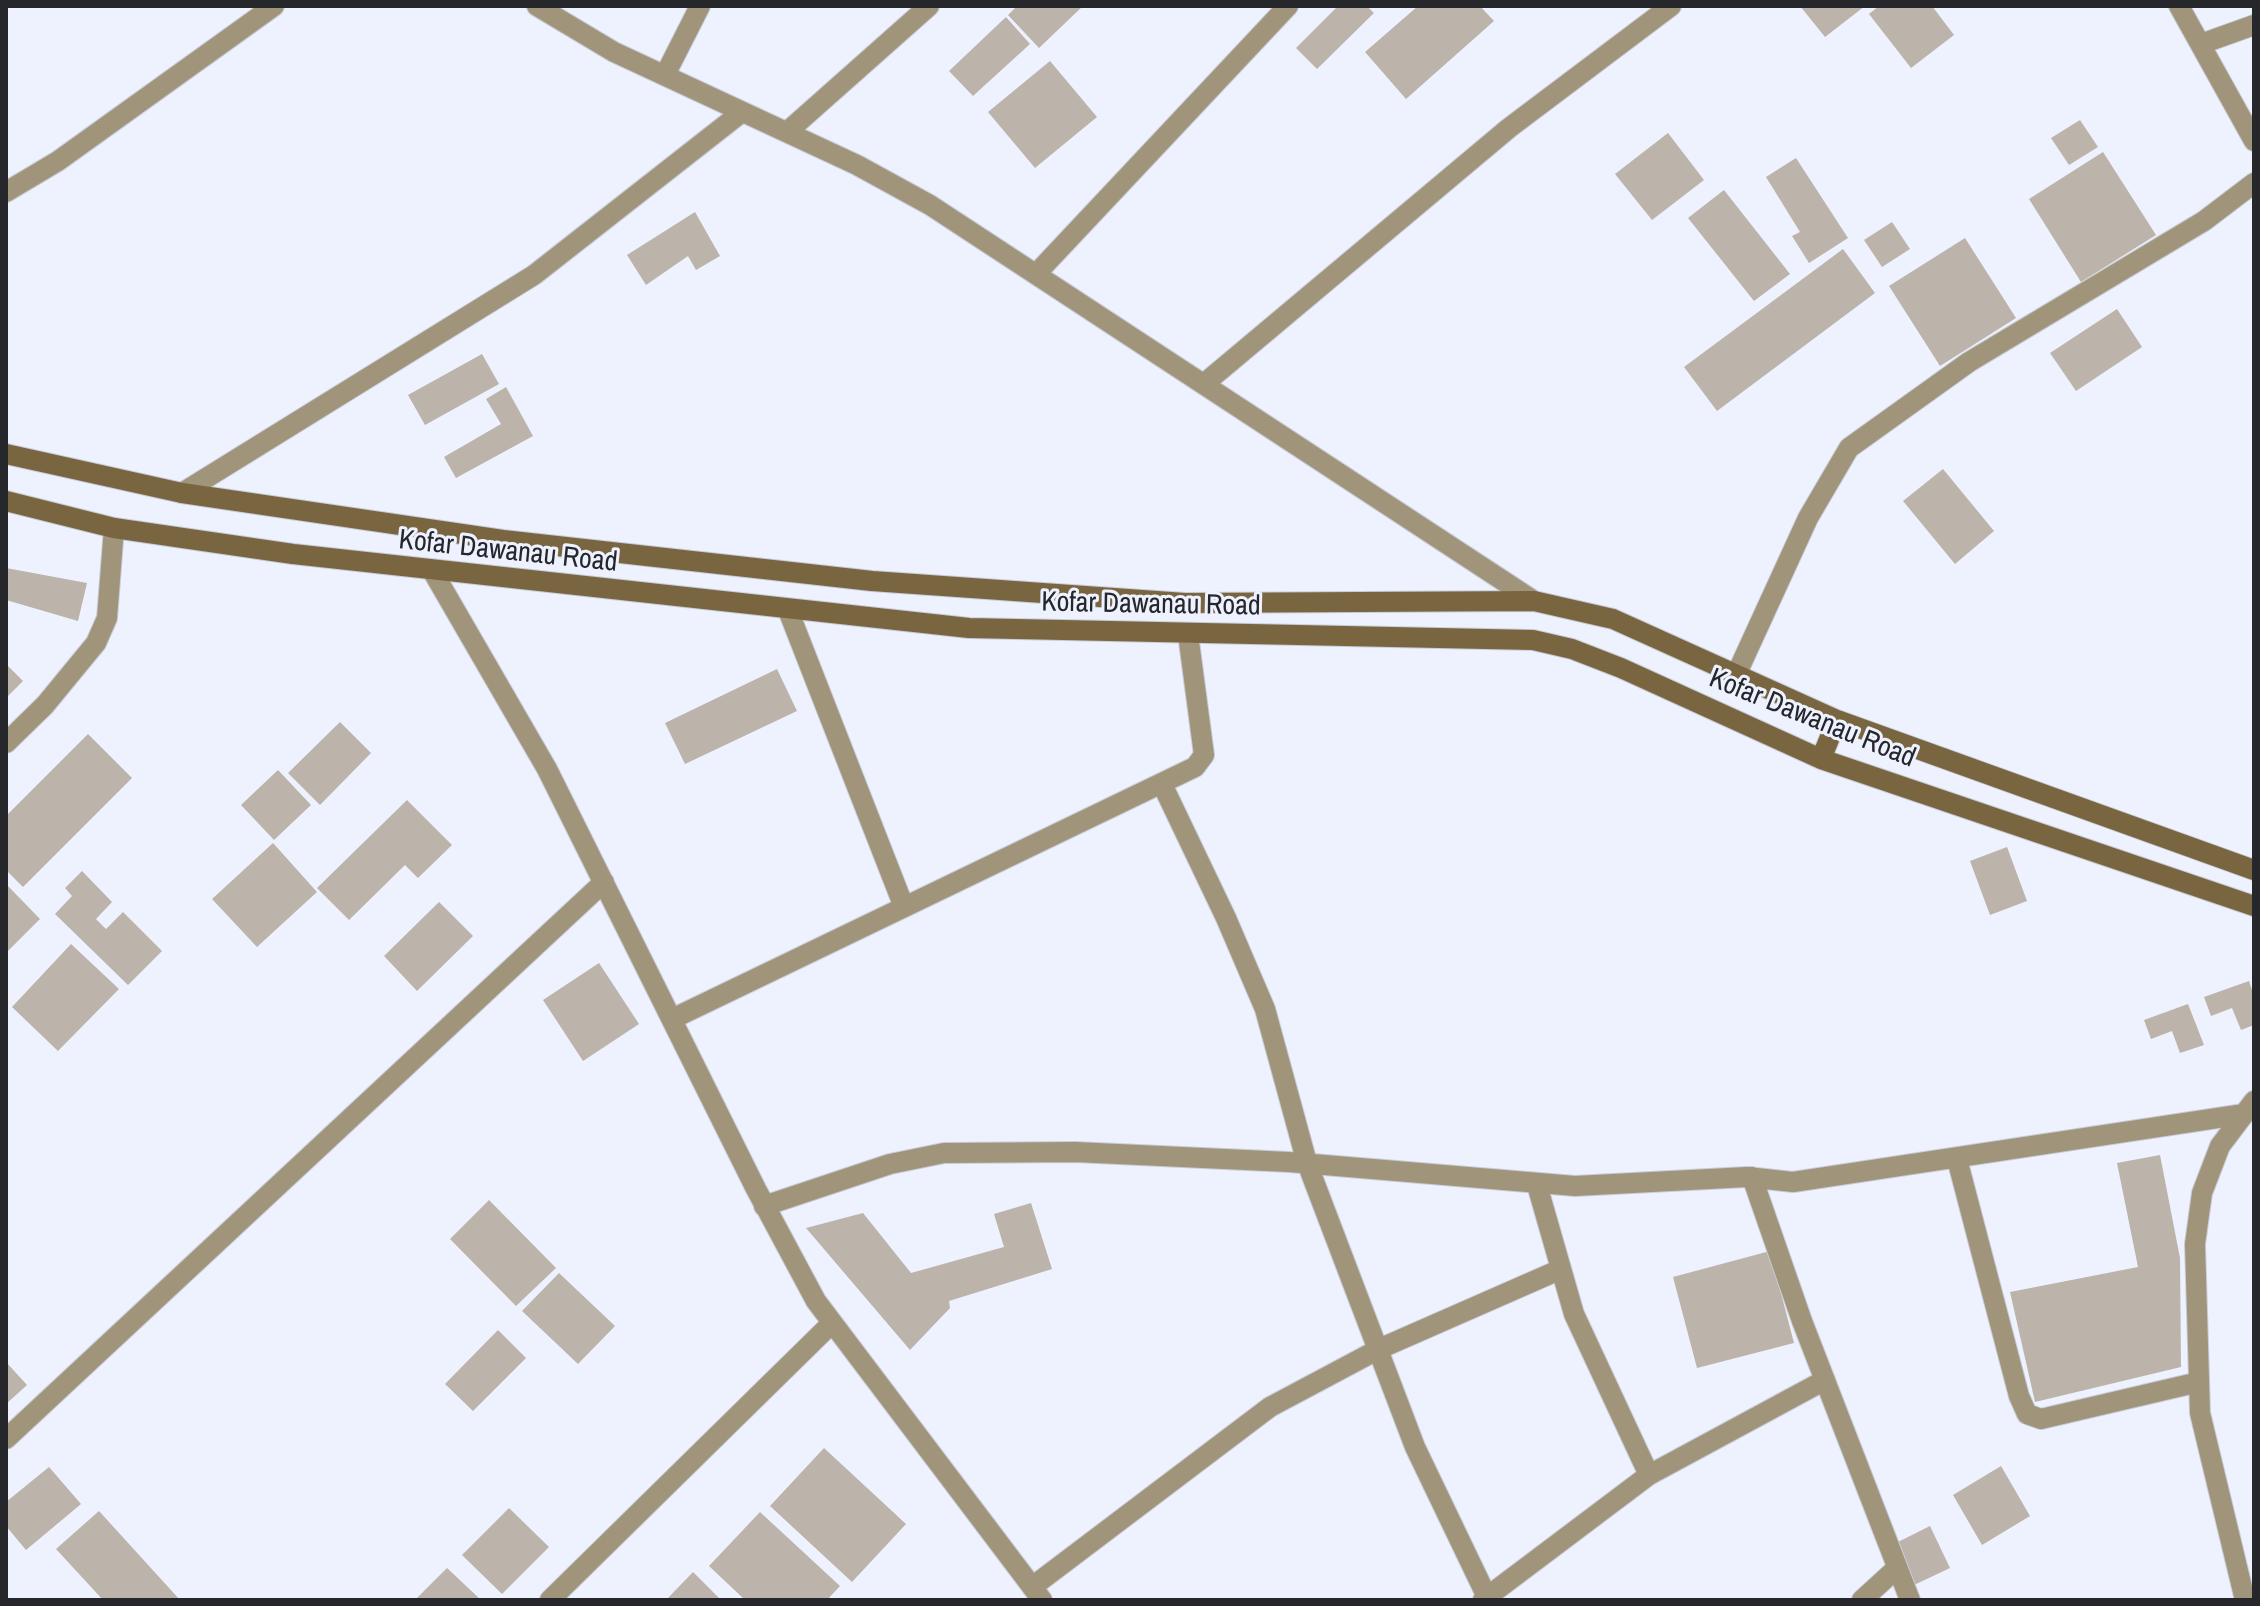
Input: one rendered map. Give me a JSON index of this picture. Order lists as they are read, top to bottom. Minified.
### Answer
{"streets":{"street":["Kofar Dawanau Road"]}}
